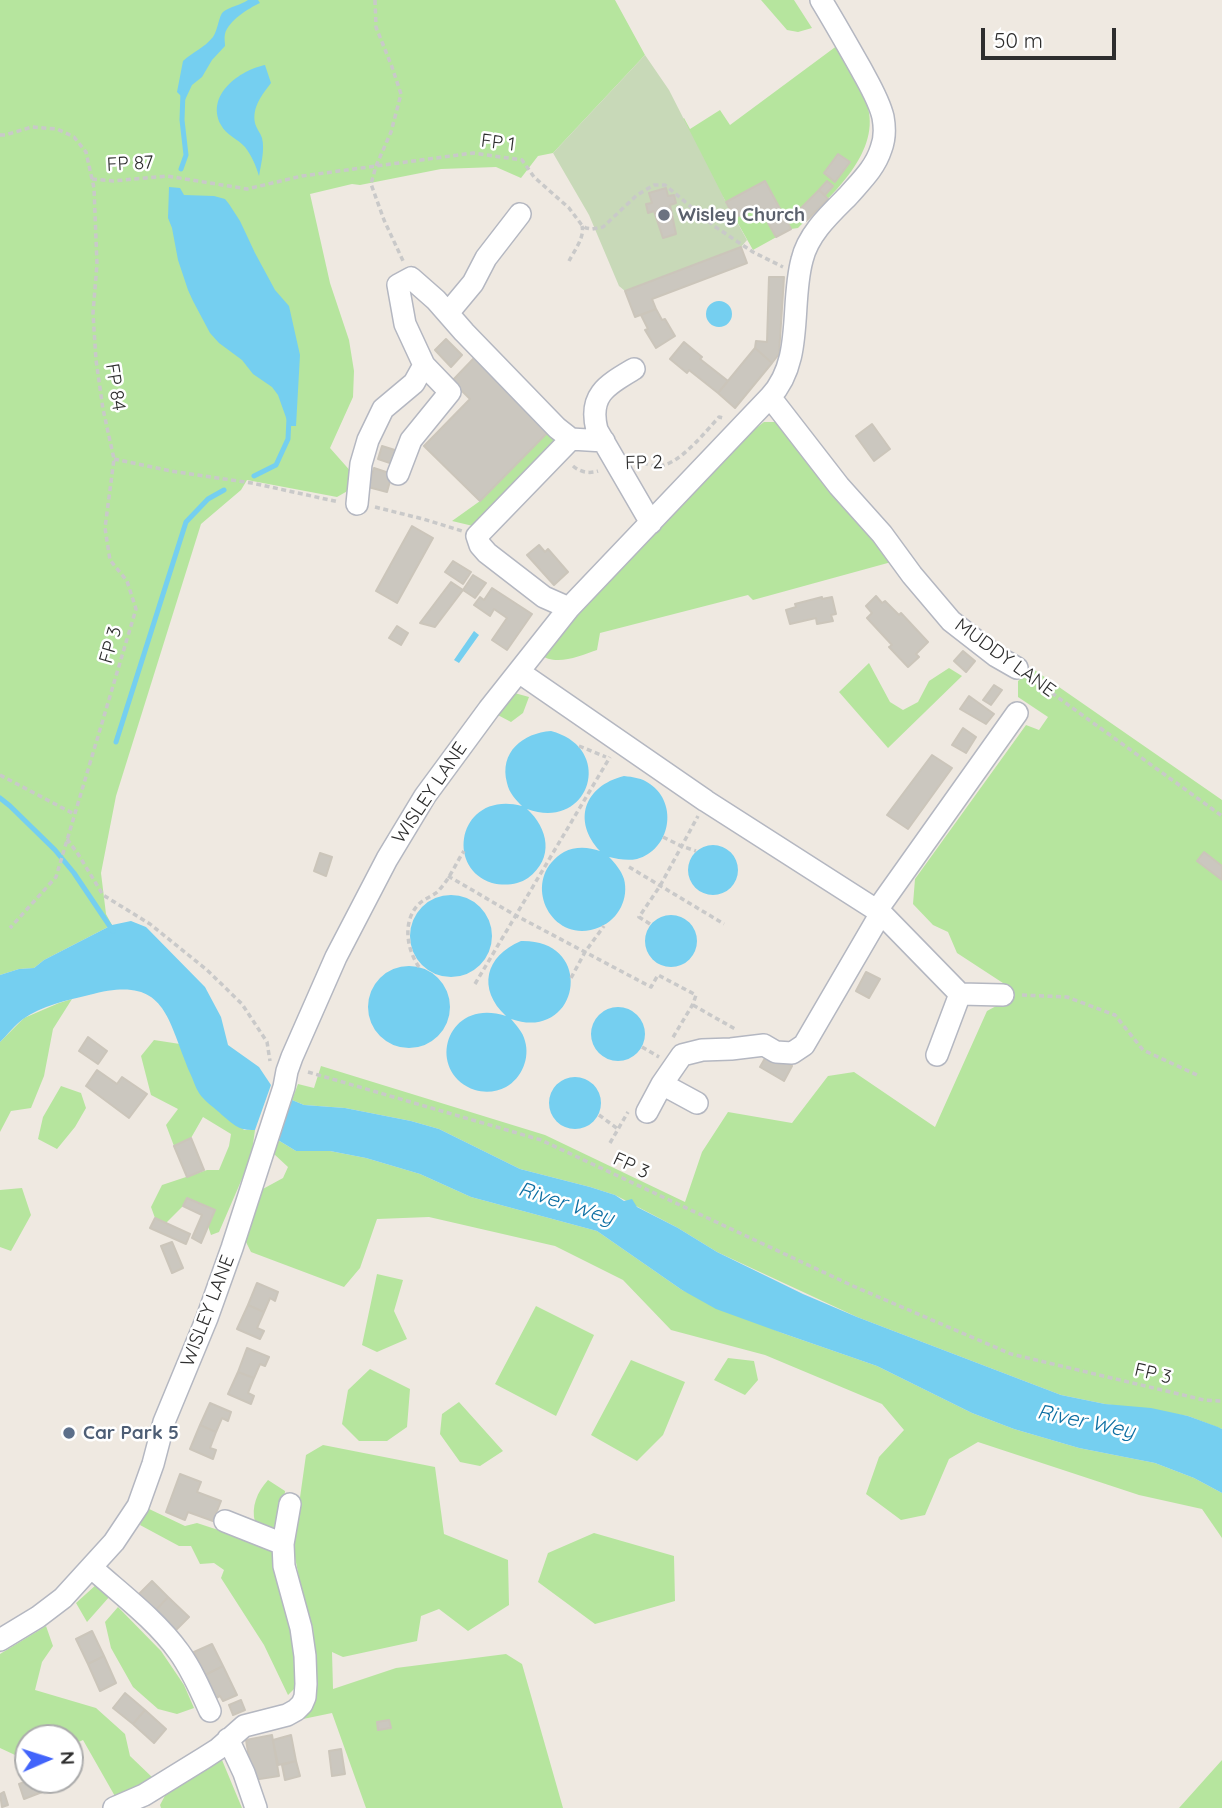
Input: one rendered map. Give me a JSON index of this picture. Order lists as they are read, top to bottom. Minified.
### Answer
{"streets":{"street":["MUDDY LANE","WISLEY LANE"],"path":["FP 1","FP 87","FP 84","FP 2","FP 3"]},"crossings":[["FP 1","FP 87"],["FP 87","FP 84"],["FP 84","FP 3"],["FP 2","WISLEY LANE"],["FP 3","WISLEY LANE"],["MUDDY LANE","WISLEY LANE"]],"water":["River Wey"],"places":["Wisley Church","Car Park 5"],"scale_bar":"50 m","north":"right"}
